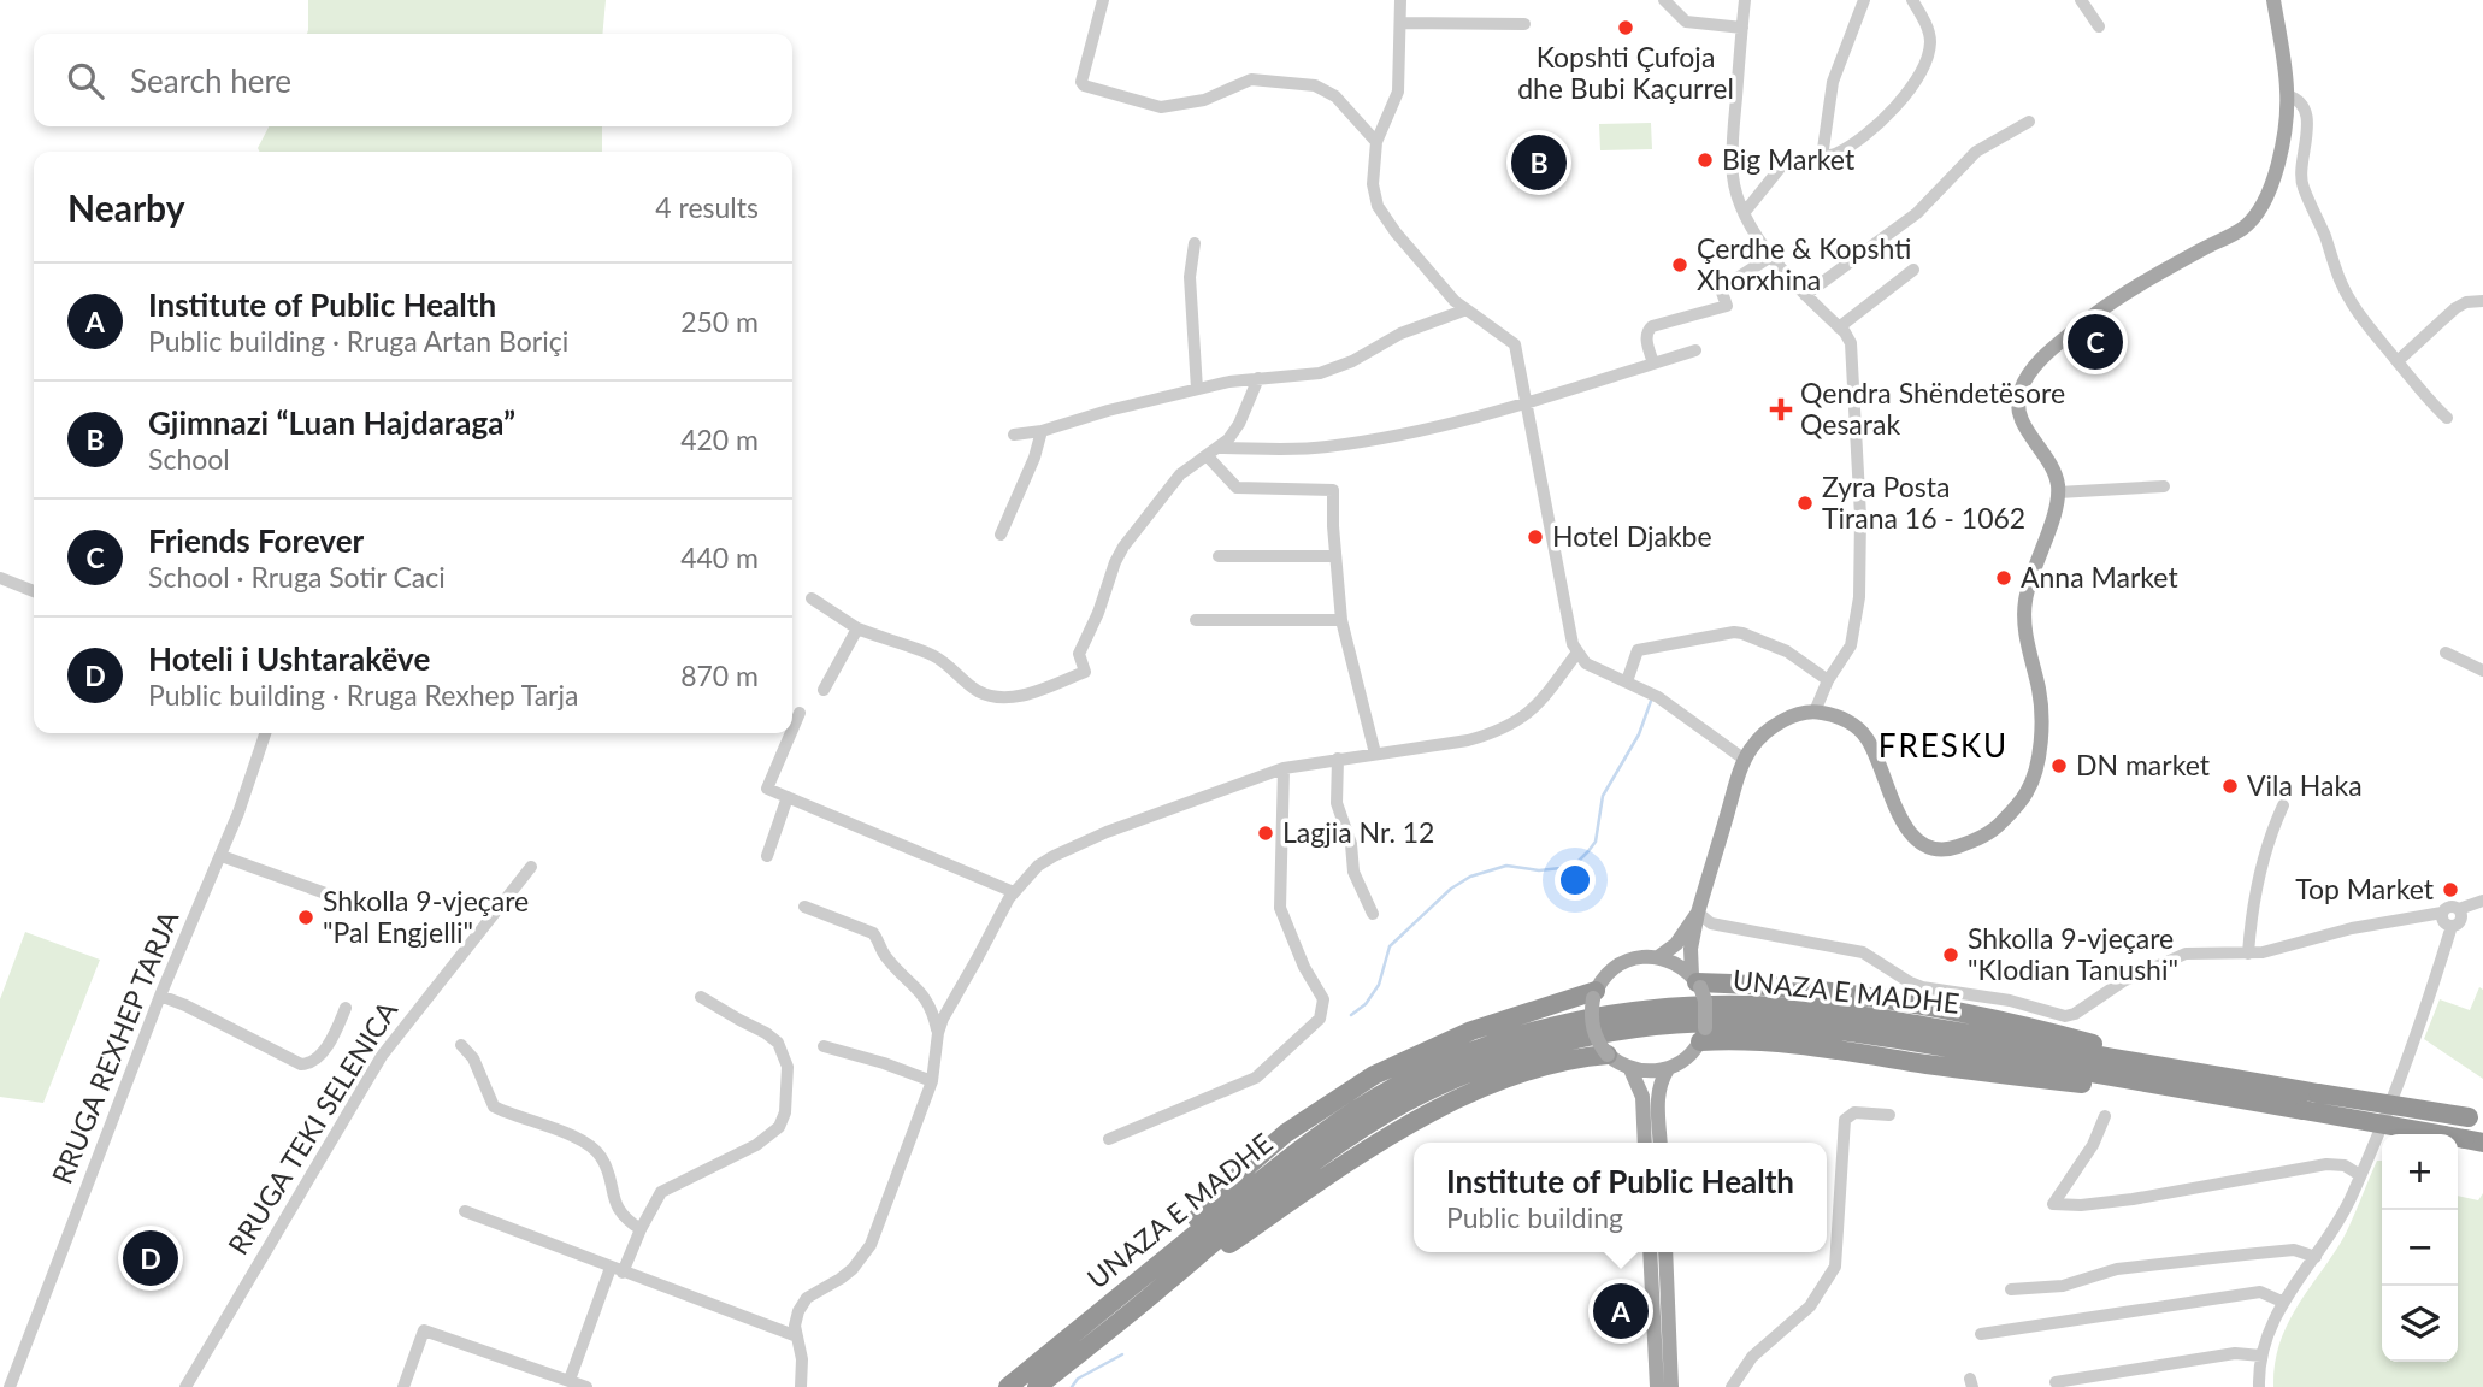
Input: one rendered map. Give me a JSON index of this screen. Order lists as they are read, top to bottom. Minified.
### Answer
{"streets":{"highway":["UNAZA E MADHE"],"street":["RRUGA REXHEP TARJA","RRUGA TEKI SELENICA"]},"districts":["FRESKU"],"places":{"other":["Kopshti Çufoja dhe Bubi Kaçurrel","Big Market","Çerdhe & Kopshti Xhorxhina","Zyra Posta Tirana 16 - 1062","Hotel Djakbe","Anna Market","DN market","Vila Haka","Lagjia Nr. 12","Top Market","Shkolla 9-vjeçare \"Pal Engjelli\"","Shkolla 9-vjeçare \"Klodian Tanushi\""],"health":["Qendra Shëndetësore Qesarak"]},"page":{"search":"Search here","pins":["B","C","D","A"],"heading":["Nearby","4 results"],"list":[{"mark":"A","name":"Institute of Public Health","note":"Public building · Rruga Artan Boriçi","value":"250 m"},{"mark":"B","name":"Gjimnazi “Luan Hajdaraga”","note":"School","value":"420 m"},{"mark":"C","name":"Friends Forever","note":"School · Rruga Sotir Caci","value":"440 m"},{"mark":"D","name":"Hoteli i Ushtarakëve","note":"Public building · Rruga Rexhep Tarja","value":"870 m"}],"map_buttons":["+","−"],"popup":["Institute of Public Health","Public building"]}}
